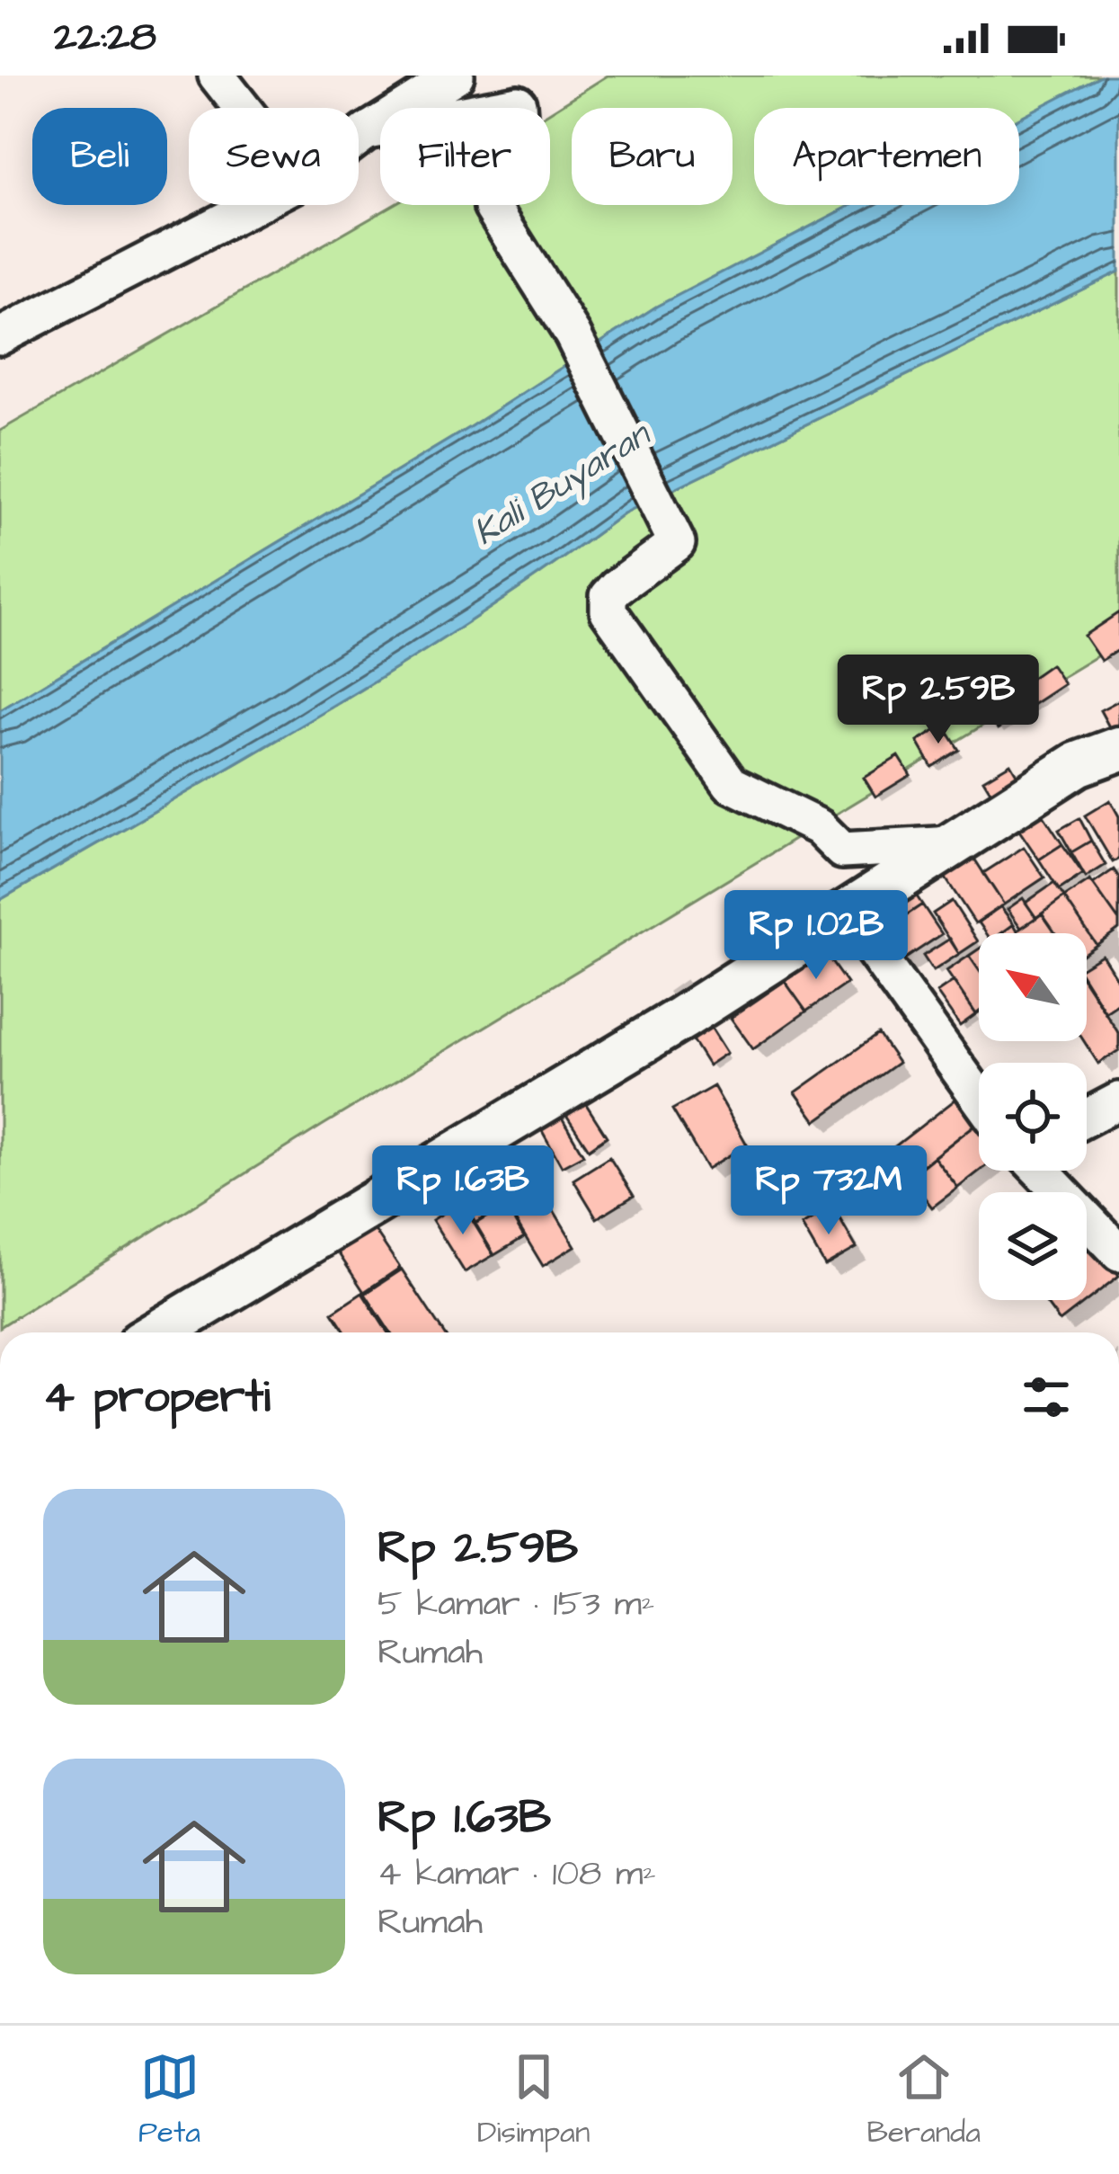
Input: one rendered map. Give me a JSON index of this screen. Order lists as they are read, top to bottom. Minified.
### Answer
{"water":["Kali Buyaran"],"north":"top left","page":{"status":"22:28","chip":["Beli","Sewa","Filter","Baru","Apartemen"],"price":["Rp 2.59B","Rp 1.02B","Rp 1.63B","Rp 732M"],"heading":"4 properti","list":[{"name":"Rp 2.59B","note":"5 kamar · 153 m² · Rumah"},{"name":"Rp 1.63B","note":"4 kamar · 108 m² · Rumah"}],"tabs":["Peta","Disimpan","Beranda"]}}
